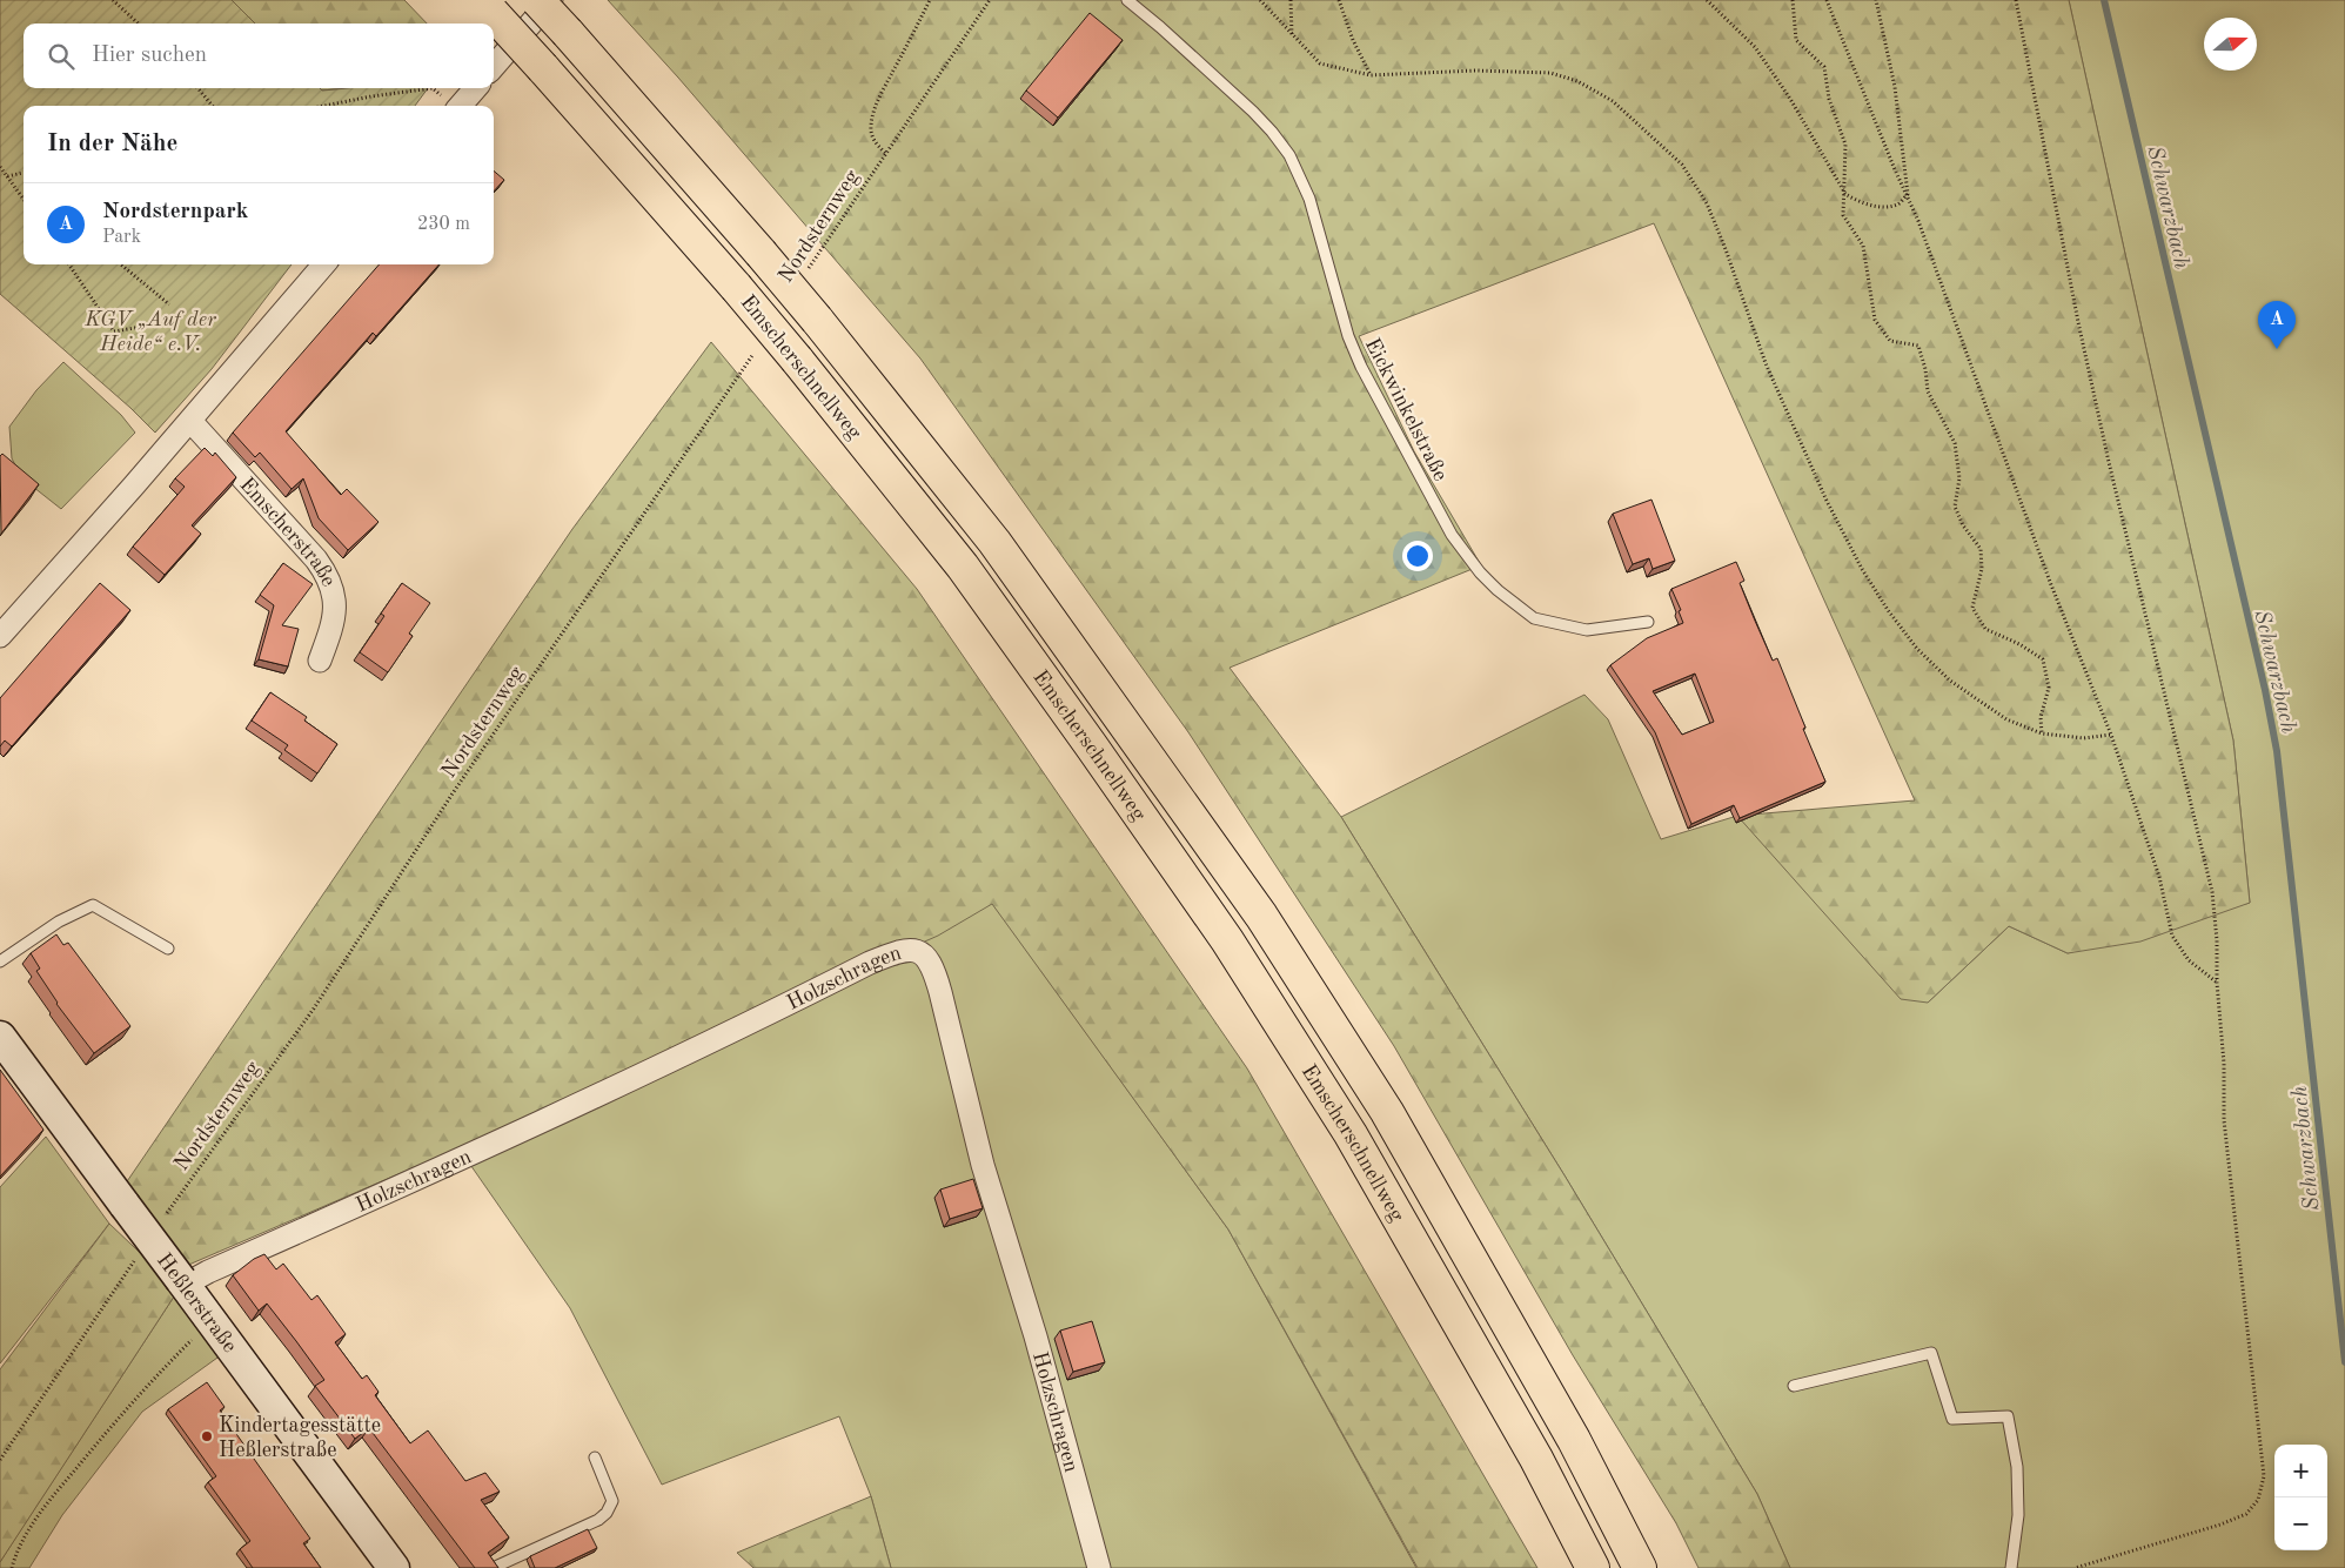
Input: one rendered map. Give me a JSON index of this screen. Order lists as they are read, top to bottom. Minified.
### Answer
{"streets":{"highway":["Emscherschnellweg"],"street":["Emscherstraße","Holzschragen","Heßlerstraße"],"lane":["Eickwinkelstraße"],"path":["Nordsternweg"]},"crossings":[["Holzschragen","Heßlerstraße"]],"water":["Schwarzbach"],"parks":["KGV „Auf der Heide“ e.V."],"places":["Kindertagesstätte Heßlerstraße"],"north":"right","page":{"search":"Hier suchen","heading":"In der Nähe","list":[{"mark":"A","name":"Nordsternpark","note":"Park","value":"230 m"}],"pins":"A","map_buttons":["+","−"]}}
